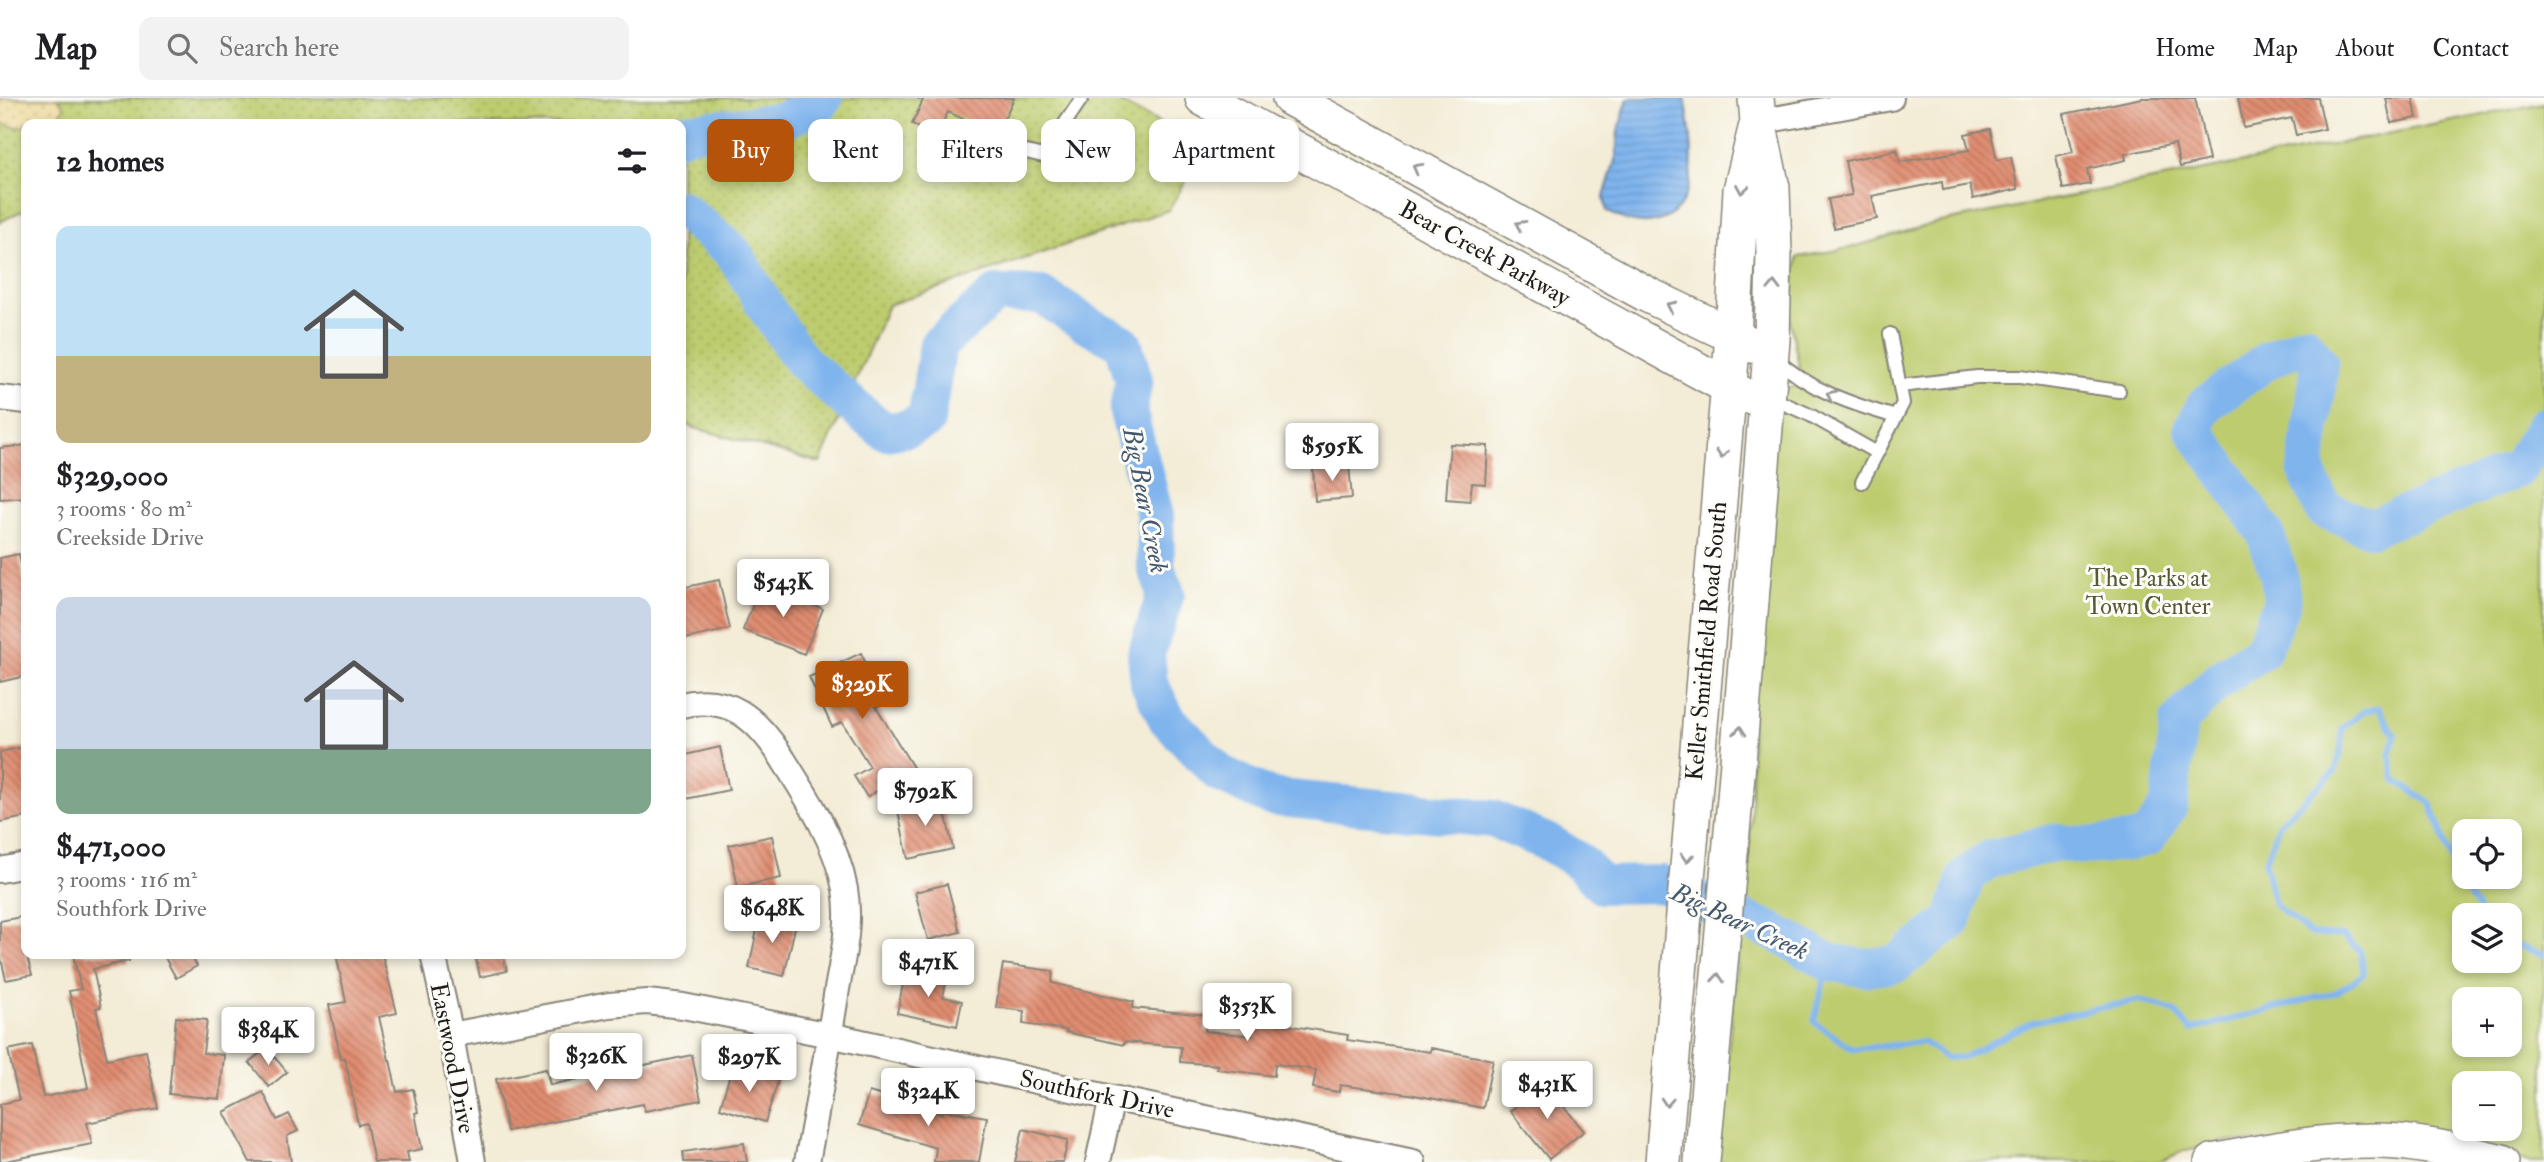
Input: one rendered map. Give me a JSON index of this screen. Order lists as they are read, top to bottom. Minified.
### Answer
{"streets":{"main road":["Bear Creek Parkway","Keller Smithfield Road South"],"street":["Eastwood Drive","Southfork Drive"]},"crossings":[["Bear Creek Parkway","Keller Smithfield Road South"],["Eastwood Drive","Southfork Drive"]],"water":["Big Bear Creek"],"parks":["The Parks at Town Center"],"page":{"header":"Map","search":"Search here","nav":["Home","Map","About","Contact"],"chip":["Buy","Rent","Filters","New","Apartment"],"heading":"12 homes","list":[{"name":"$329,000","note":"3 rooms · 80 m² · Creekside Drive"},{"name":"$471,000","note":"3 rooms · 116 m² · Southfork Drive"}],"price":["$595K","$543K","$329K","$792K","$648K","$471K","$353K","$384K","$326K","$297K","$431K","$324K"],"map_buttons":["+","−"]}}
